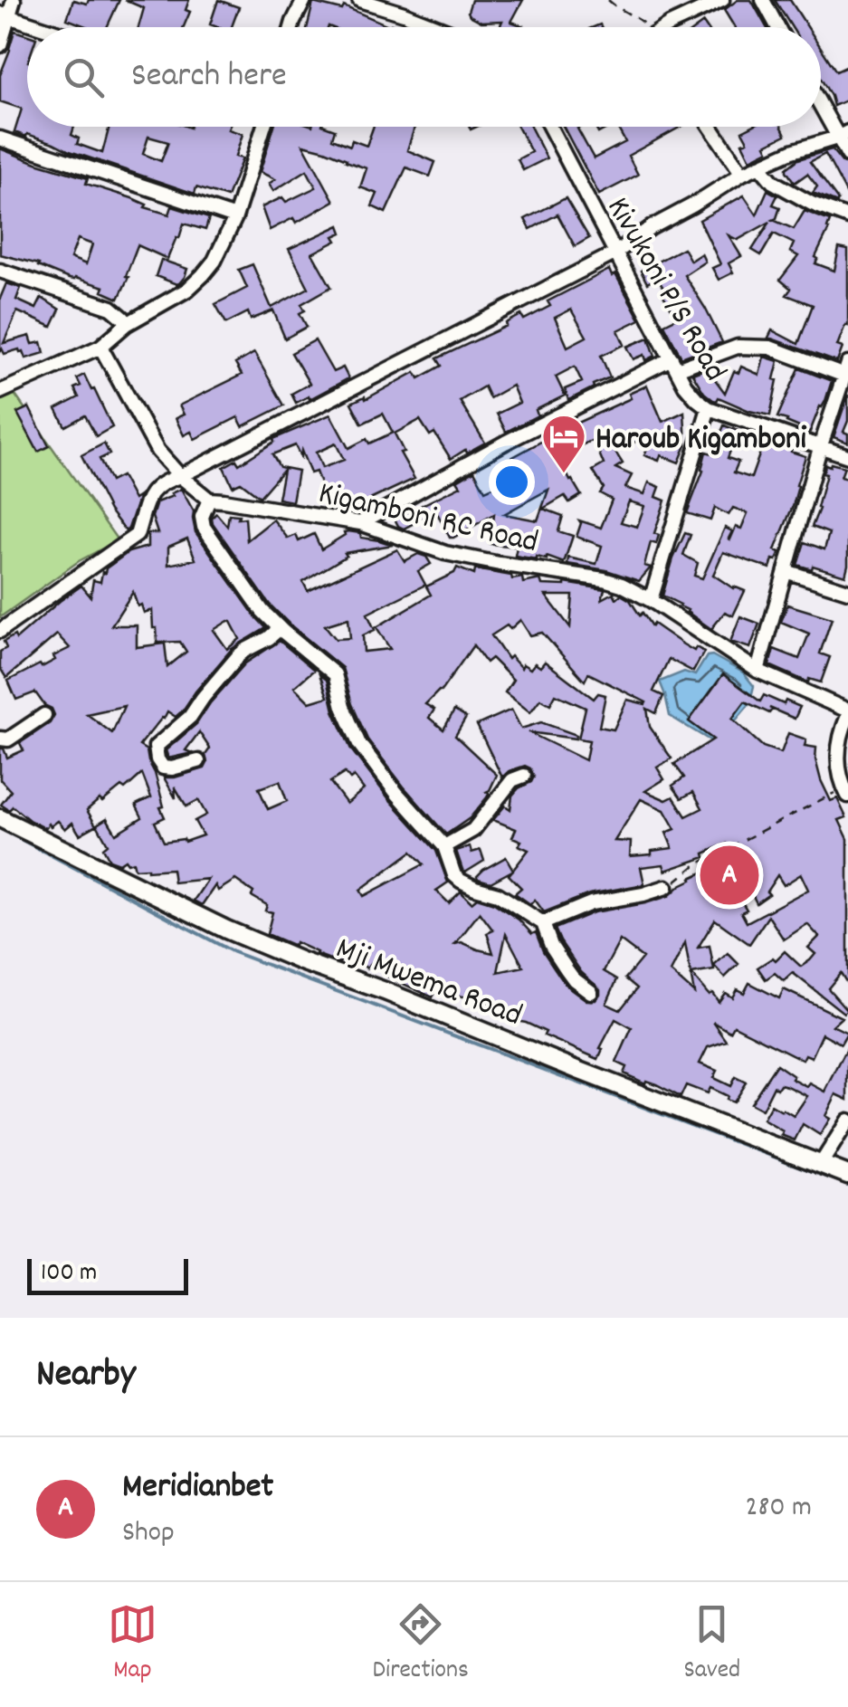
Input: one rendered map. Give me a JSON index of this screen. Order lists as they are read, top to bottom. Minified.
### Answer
{"streets":{"main road":["Mji Mwema Road"],"street":["Kivukoni P/S Road","Kigamboni RC Road"]},"places":{"hotel":["Haroub Kigamboni"]},"scale_bar":"100 m","page":{"search":"Search here","pins":"A","scale":"100 m","heading":"Nearby","list":[{"mark":"A","name":"Meridianbet","note":"Shop","value":"280 m"}],"nav":["Map","Directions","Saved"]}}
